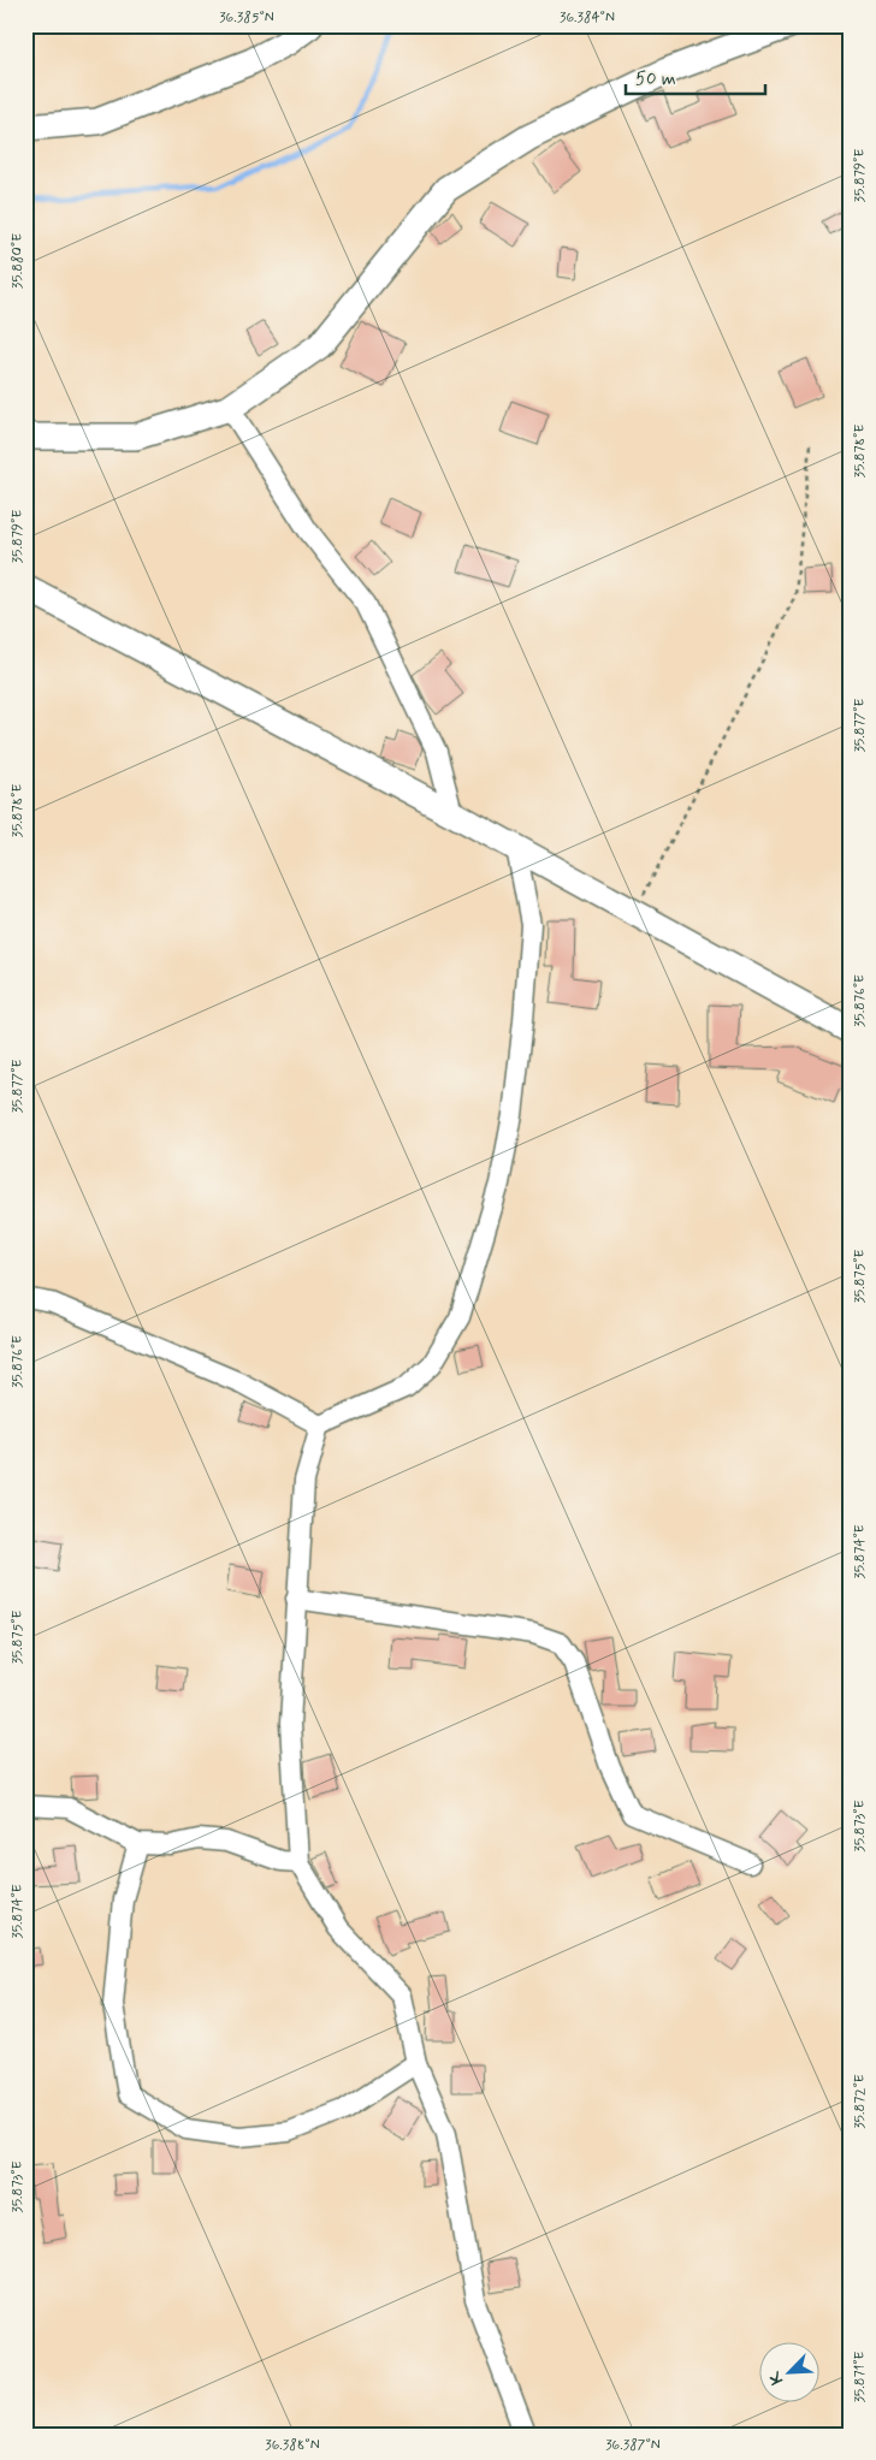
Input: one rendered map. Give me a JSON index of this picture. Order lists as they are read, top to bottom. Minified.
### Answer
{"scale_bar":"50 m","north":"bottom left","coordinates":["36.385°N","36.384°N","35.879°E","35.880°E","35.878°E","35.877°E","35.876°E","35.875°E","35.874°E","35.873°E","35.872°E","35.871°E","36.388°N","36.387°N"]}
